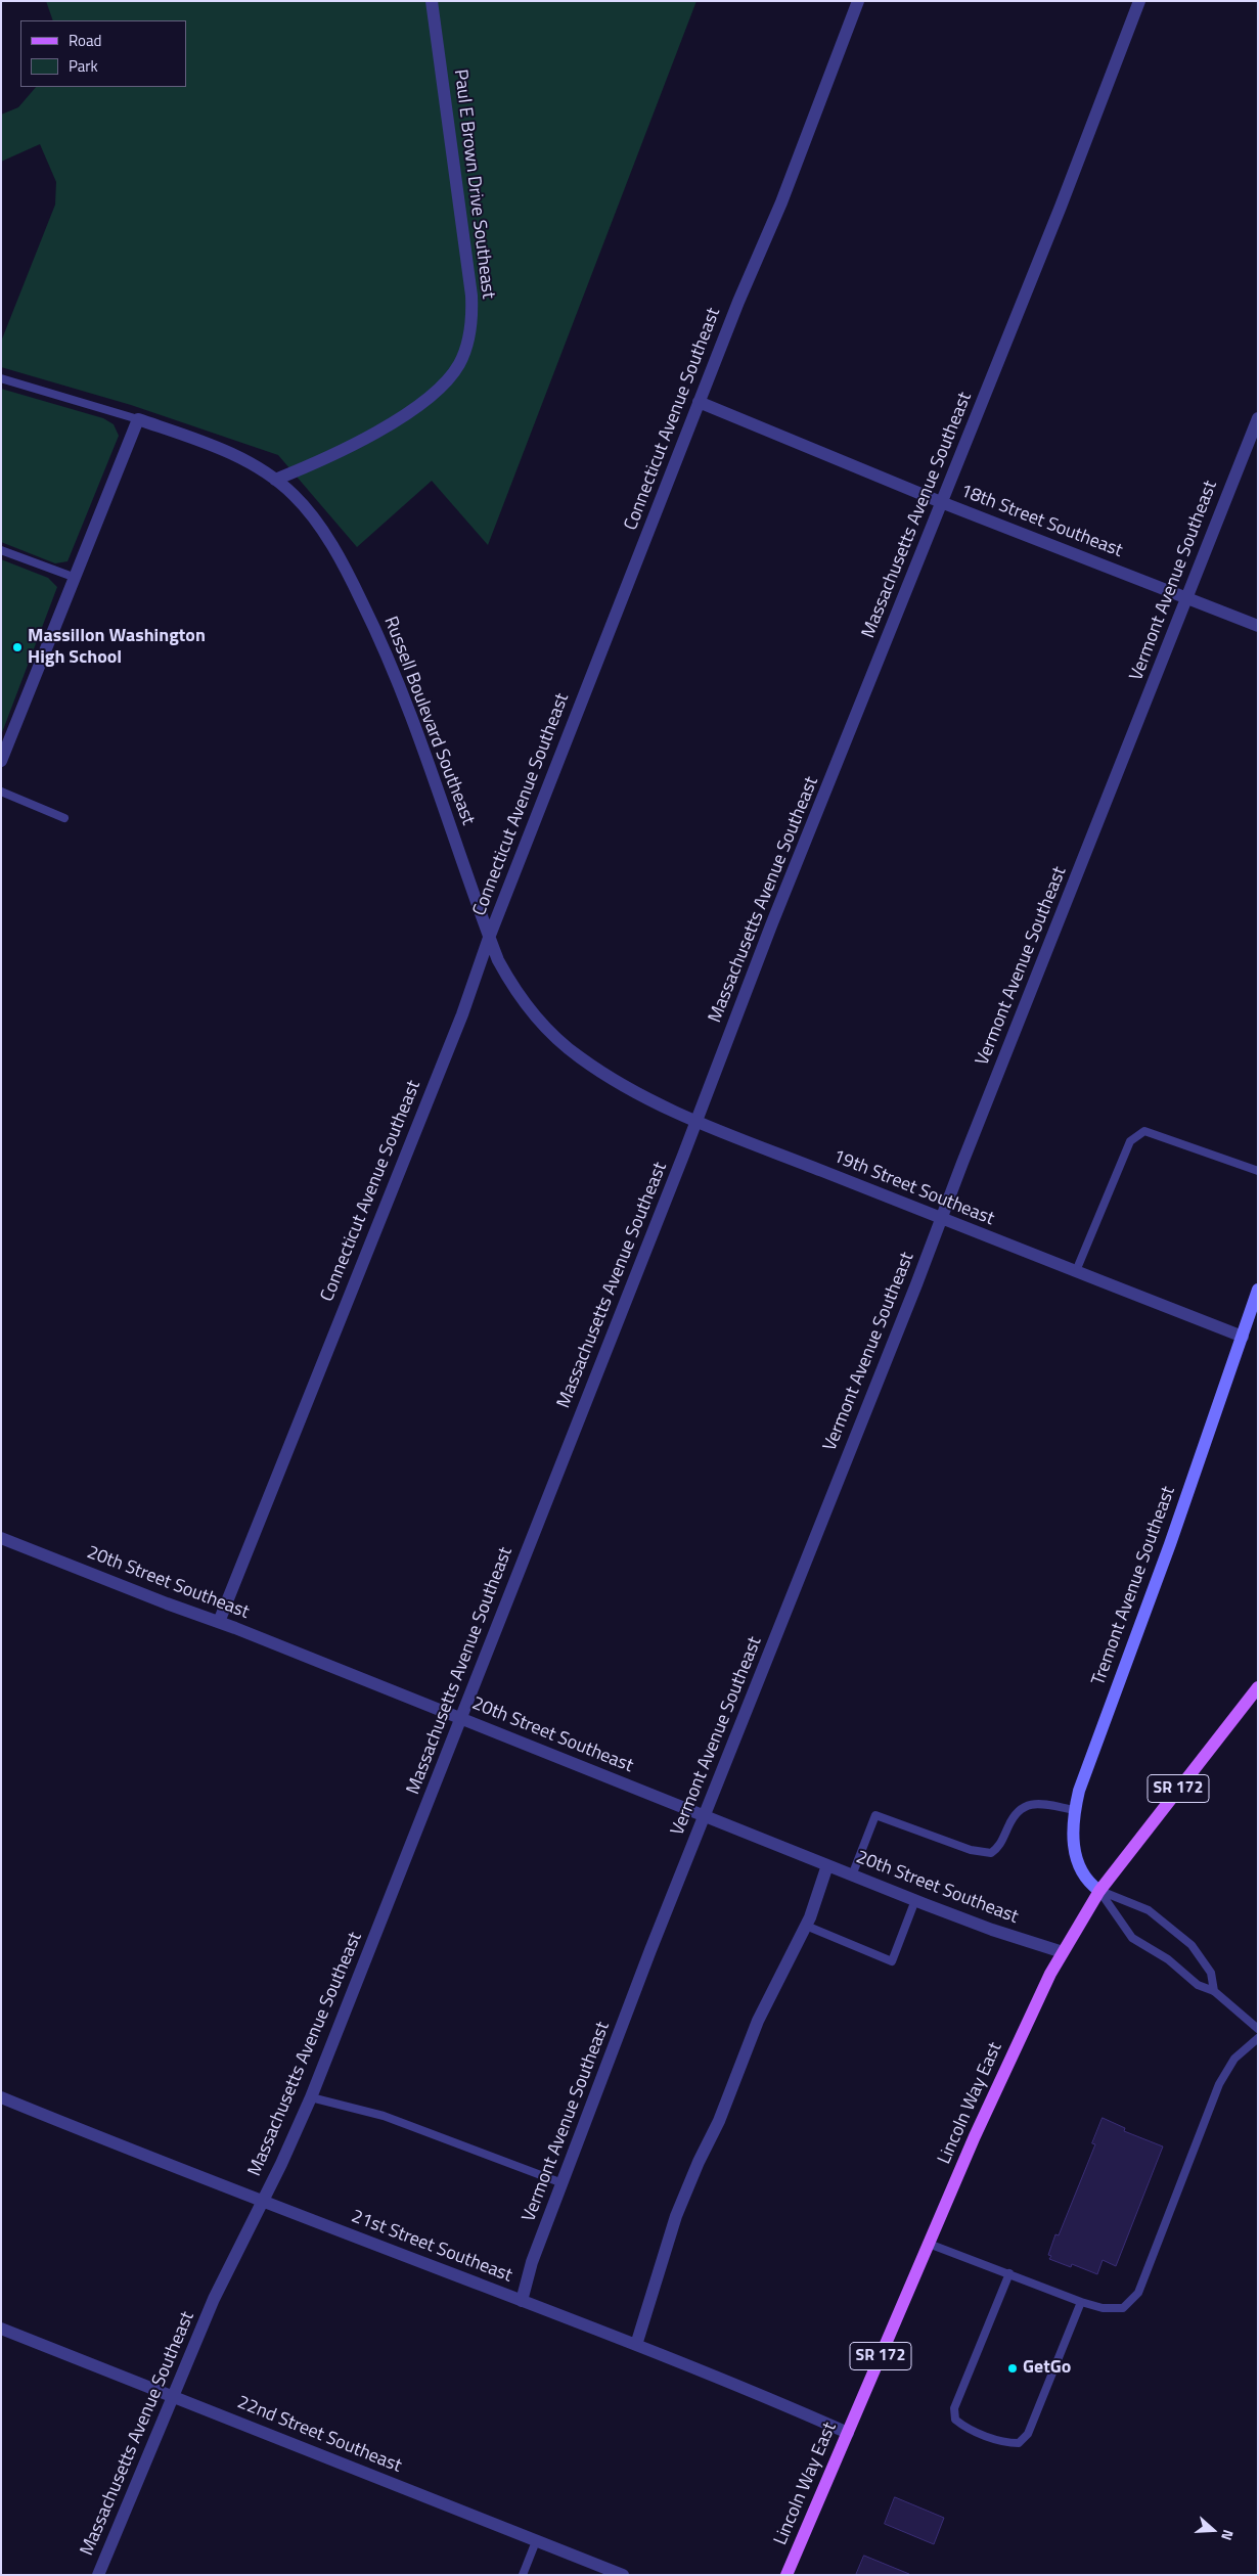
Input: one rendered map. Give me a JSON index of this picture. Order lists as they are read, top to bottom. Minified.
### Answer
{"streets":{"main road":["SR 172","Lincoln Way East"],"street":["Paul E Brown Drive Southeast","Connecticut Avenue Southeast","Massachusetts Avenue Southeast","18th Street Southeast","Vermont Avenue Southeast","Russell Boulevard Southeast","19th Street Southeast","20th Street Southeast","Tremont Avenue Southeast","21st Street Southeast","22nd Street Southeast"]},"crossings":[["Paul E Brown Drive Southeast","Russell Boulevard Southeast"],["Connecticut Avenue Southeast","18th Street Southeast"],["Connecticut Avenue Southeast","Russell Boulevard Southeast"],["Connecticut Avenue Southeast","20th Street Southeast"],["Massachusetts Avenue Southeast","18th Street Southeast"],["Massachusetts Avenue Southeast","19th Street Southeast"],["Massachusetts Avenue Southeast","20th Street Southeast"],["Massachusetts Avenue Southeast","21st Street Southeast"],["Massachusetts Avenue Southeast","22nd Street Southeast"],["18th Street Southeast","Vermont Avenue Southeast"],["Vermont Avenue Southeast","19th Street Southeast"],["Vermont Avenue Southeast","20th Street Southeast"],["Vermont Avenue Southeast","21st Street Southeast"],["Russell Boulevard Southeast","19th Street Southeast"],["19th Street Southeast","Tremont Avenue Southeast"],["20th Street Southeast","Lincoln Way East"],["Tremont Avenue Southeast","Lincoln Way East"],["Lincoln Way East","21st Street Southeast"]],"places":["Massillon Washington High School","GetGo"],"legend":["Road","Park"],"north":"right"}
